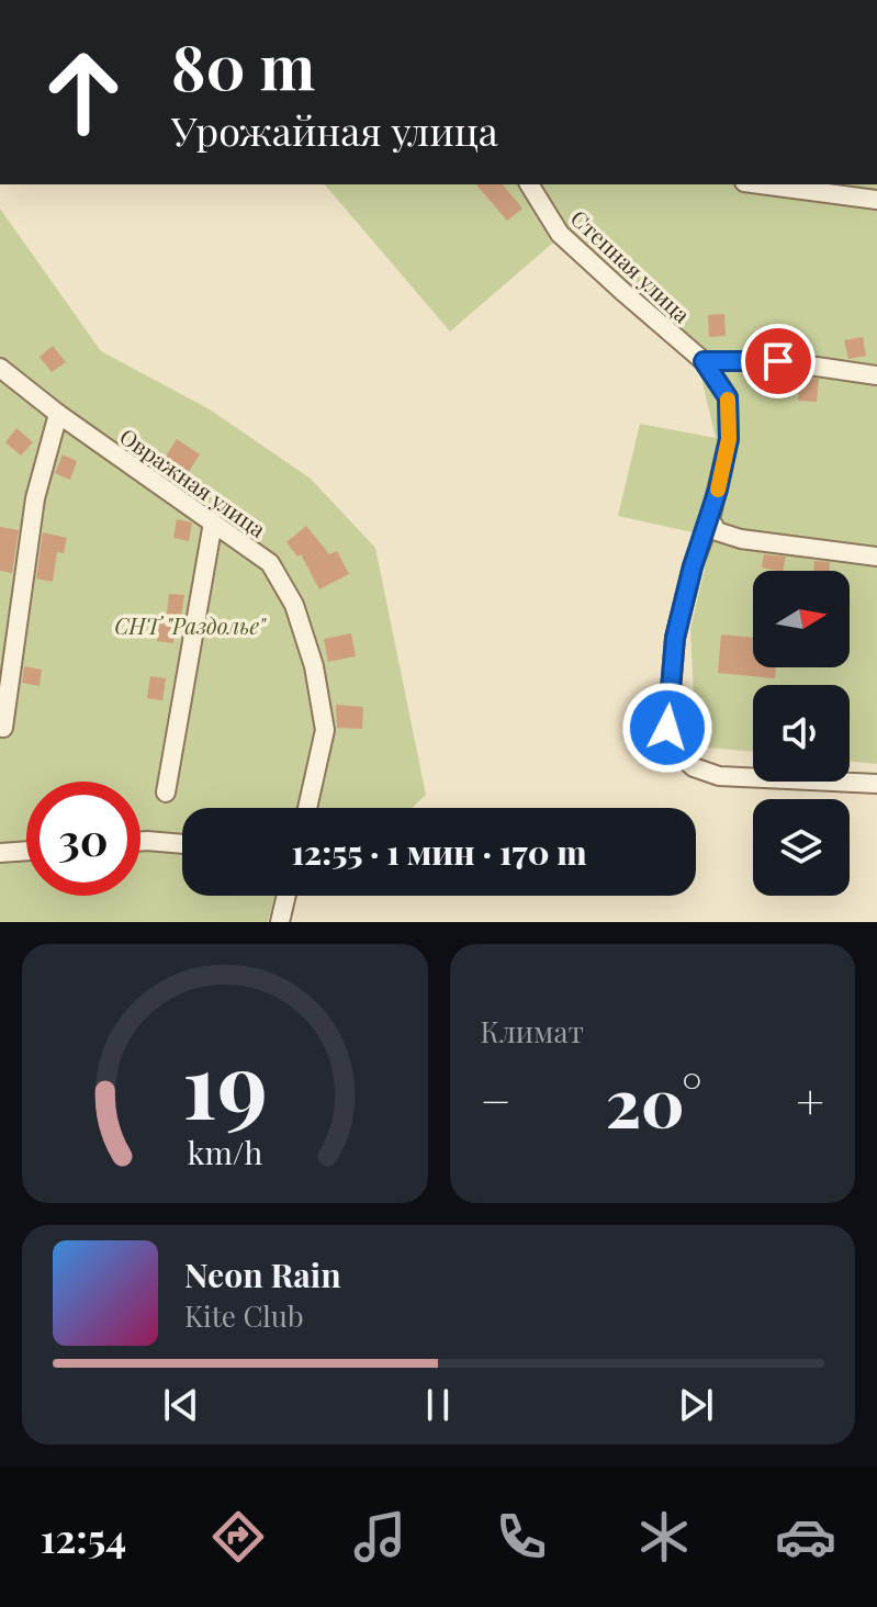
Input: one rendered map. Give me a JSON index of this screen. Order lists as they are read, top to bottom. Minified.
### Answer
{"streets":{"street":["Степная улица","Овражная улица"]},"parks":["СНТ \"Раздолье\""],"north":"right","page":{"turn":["80 m","Урожайная улица"],"limit":"30","trip":"12:55 · 1 мин · 170 m","tile":"Климат","heat":["−","20°","+"],"song":["Neon Rain","Kite Club"],"tabs":"12:54","gauge":["19","km/h"]}}
